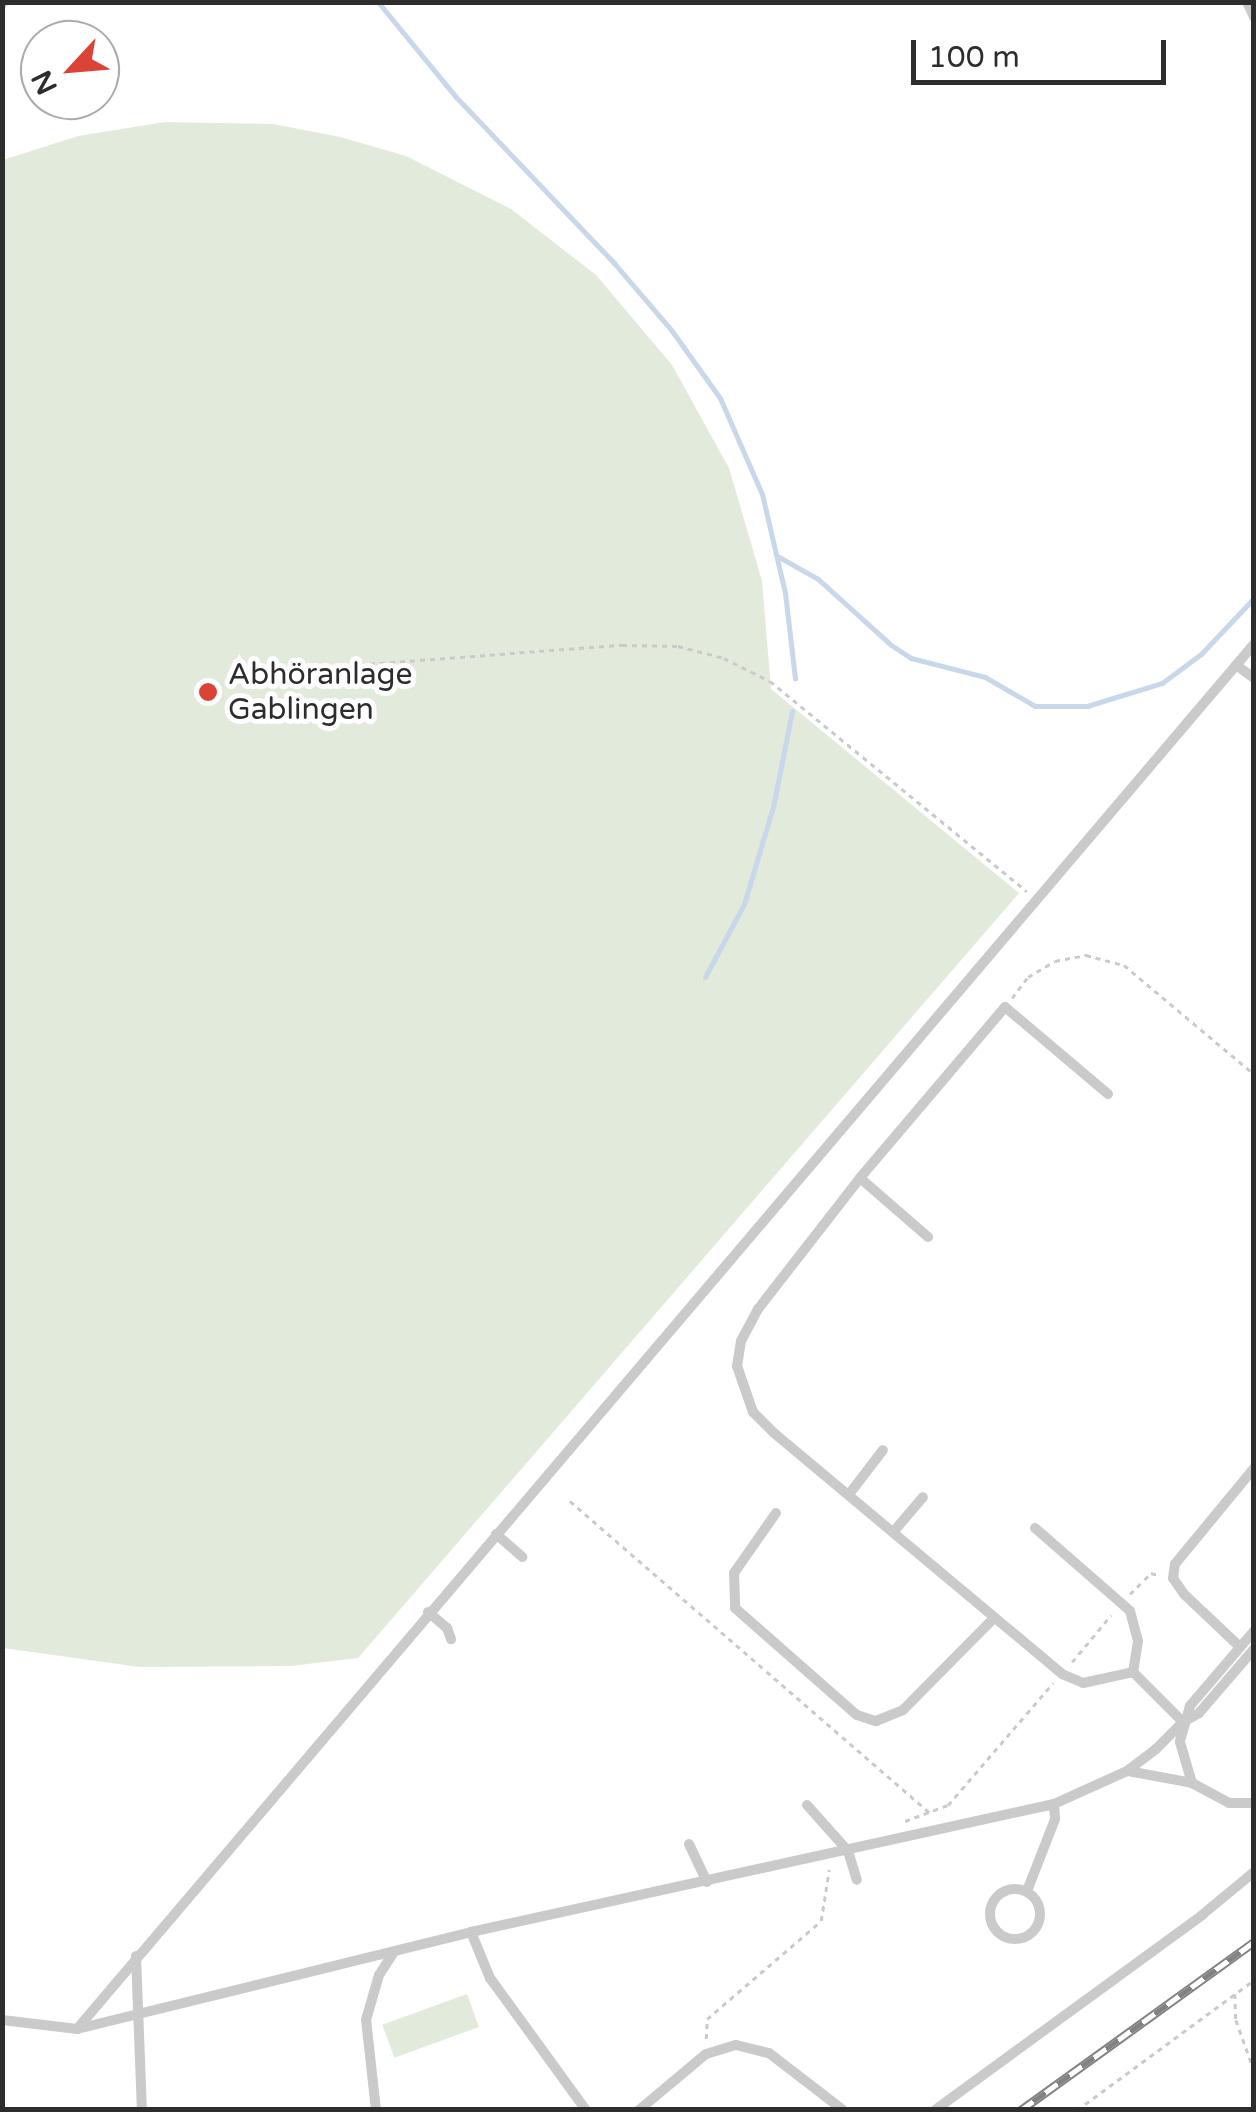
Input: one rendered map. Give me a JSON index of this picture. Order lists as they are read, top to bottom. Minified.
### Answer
{"places":["Abhöranlage Gablingen"],"scale_bar":"100 m","north":"bottom left"}
